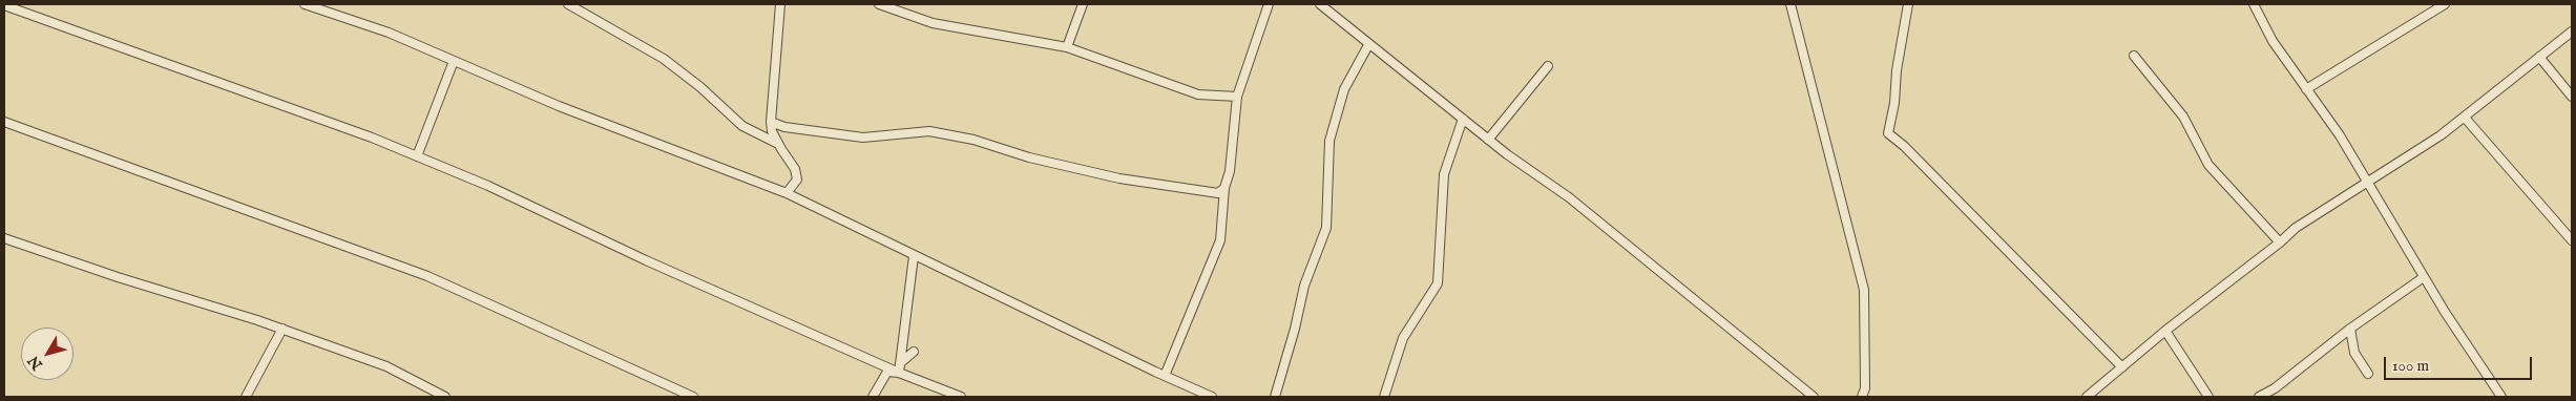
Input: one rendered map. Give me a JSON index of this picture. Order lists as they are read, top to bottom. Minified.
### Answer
{"scale_bar":"100 m","north":"bottom left"}
